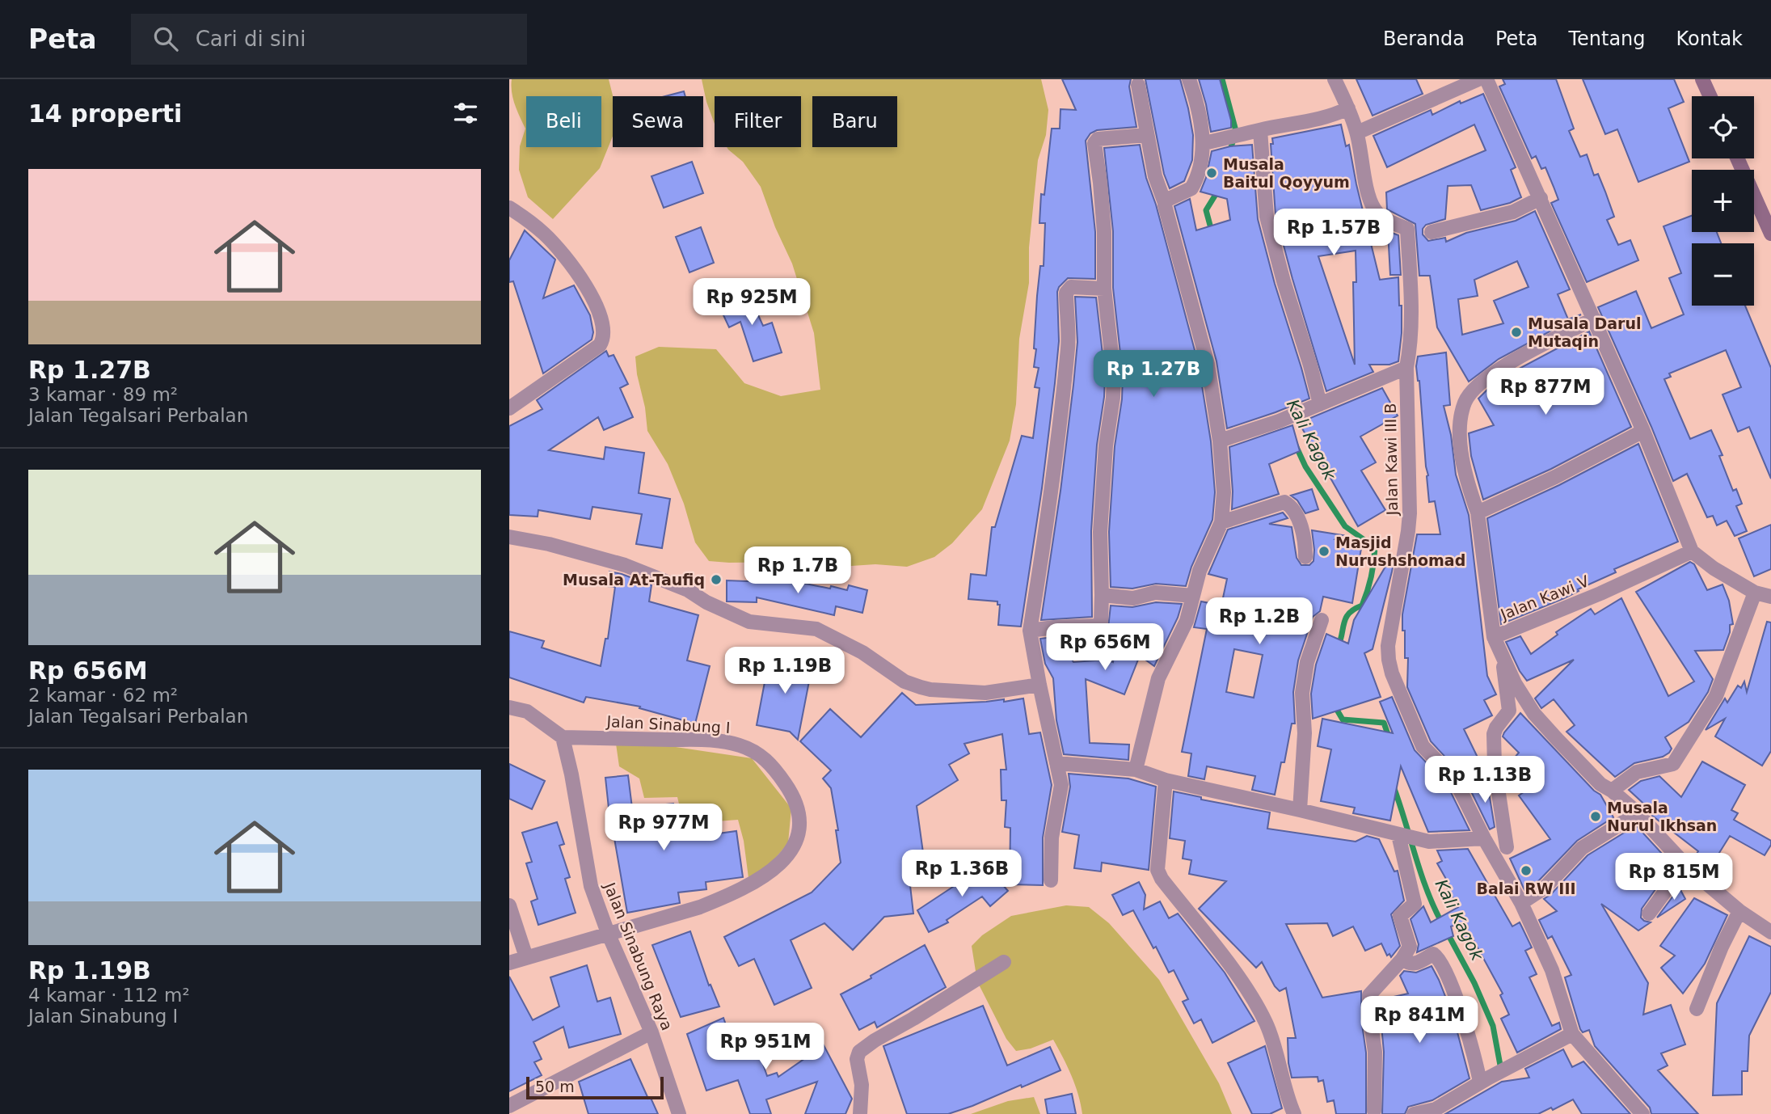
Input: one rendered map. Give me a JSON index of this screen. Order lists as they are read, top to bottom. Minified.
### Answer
{"streets":{"street":["Jalan Kawi III B","Jalan Kawi V","Jalan Sinabung I","Jalan Sinabung Raya"]},"crossings":[["Jalan Sinabung I","Jalan Sinabung Raya"]],"water":["Kali Kagok"],"places":["Musala Baitul Qoyyum","Musala Darul Mutaqin","Masjid Nurushshomad","Musala At-Taufiq","Musala Nurul Ikhsan","Balai RW III"],"scale_bar":"50 m","page":{"header":"Peta","search":"Cari di sini","nav":["Beranda","Peta","Tentang","Kontak"],"heading":"14 properti","map_buttons":["+","−"],"chip":["Beli","Sewa","Filter","Baru"],"list":[{"name":"Rp 1.27B","note":"3 kamar · 89 m² · Jalan Tegalsari Perbalan"},{"name":"Rp 656M","note":"2 kamar · 62 m² · Jalan Tegalsari Perbalan"},{"name":"Rp 1.19B","note":"4 kamar · 112 m² · Jalan Sinabung I"}],"price":["Rp 1.57B","Rp 925M","Rp 1.27B","Rp 877M","Rp 1.7B","Rp 1.2B","Rp 656M","Rp 1.19B","Rp 1.13B","Rp 977M","Rp 1.36B","Rp 815M","Rp 841M","Rp 951M"],"scale":"50 m"}}
